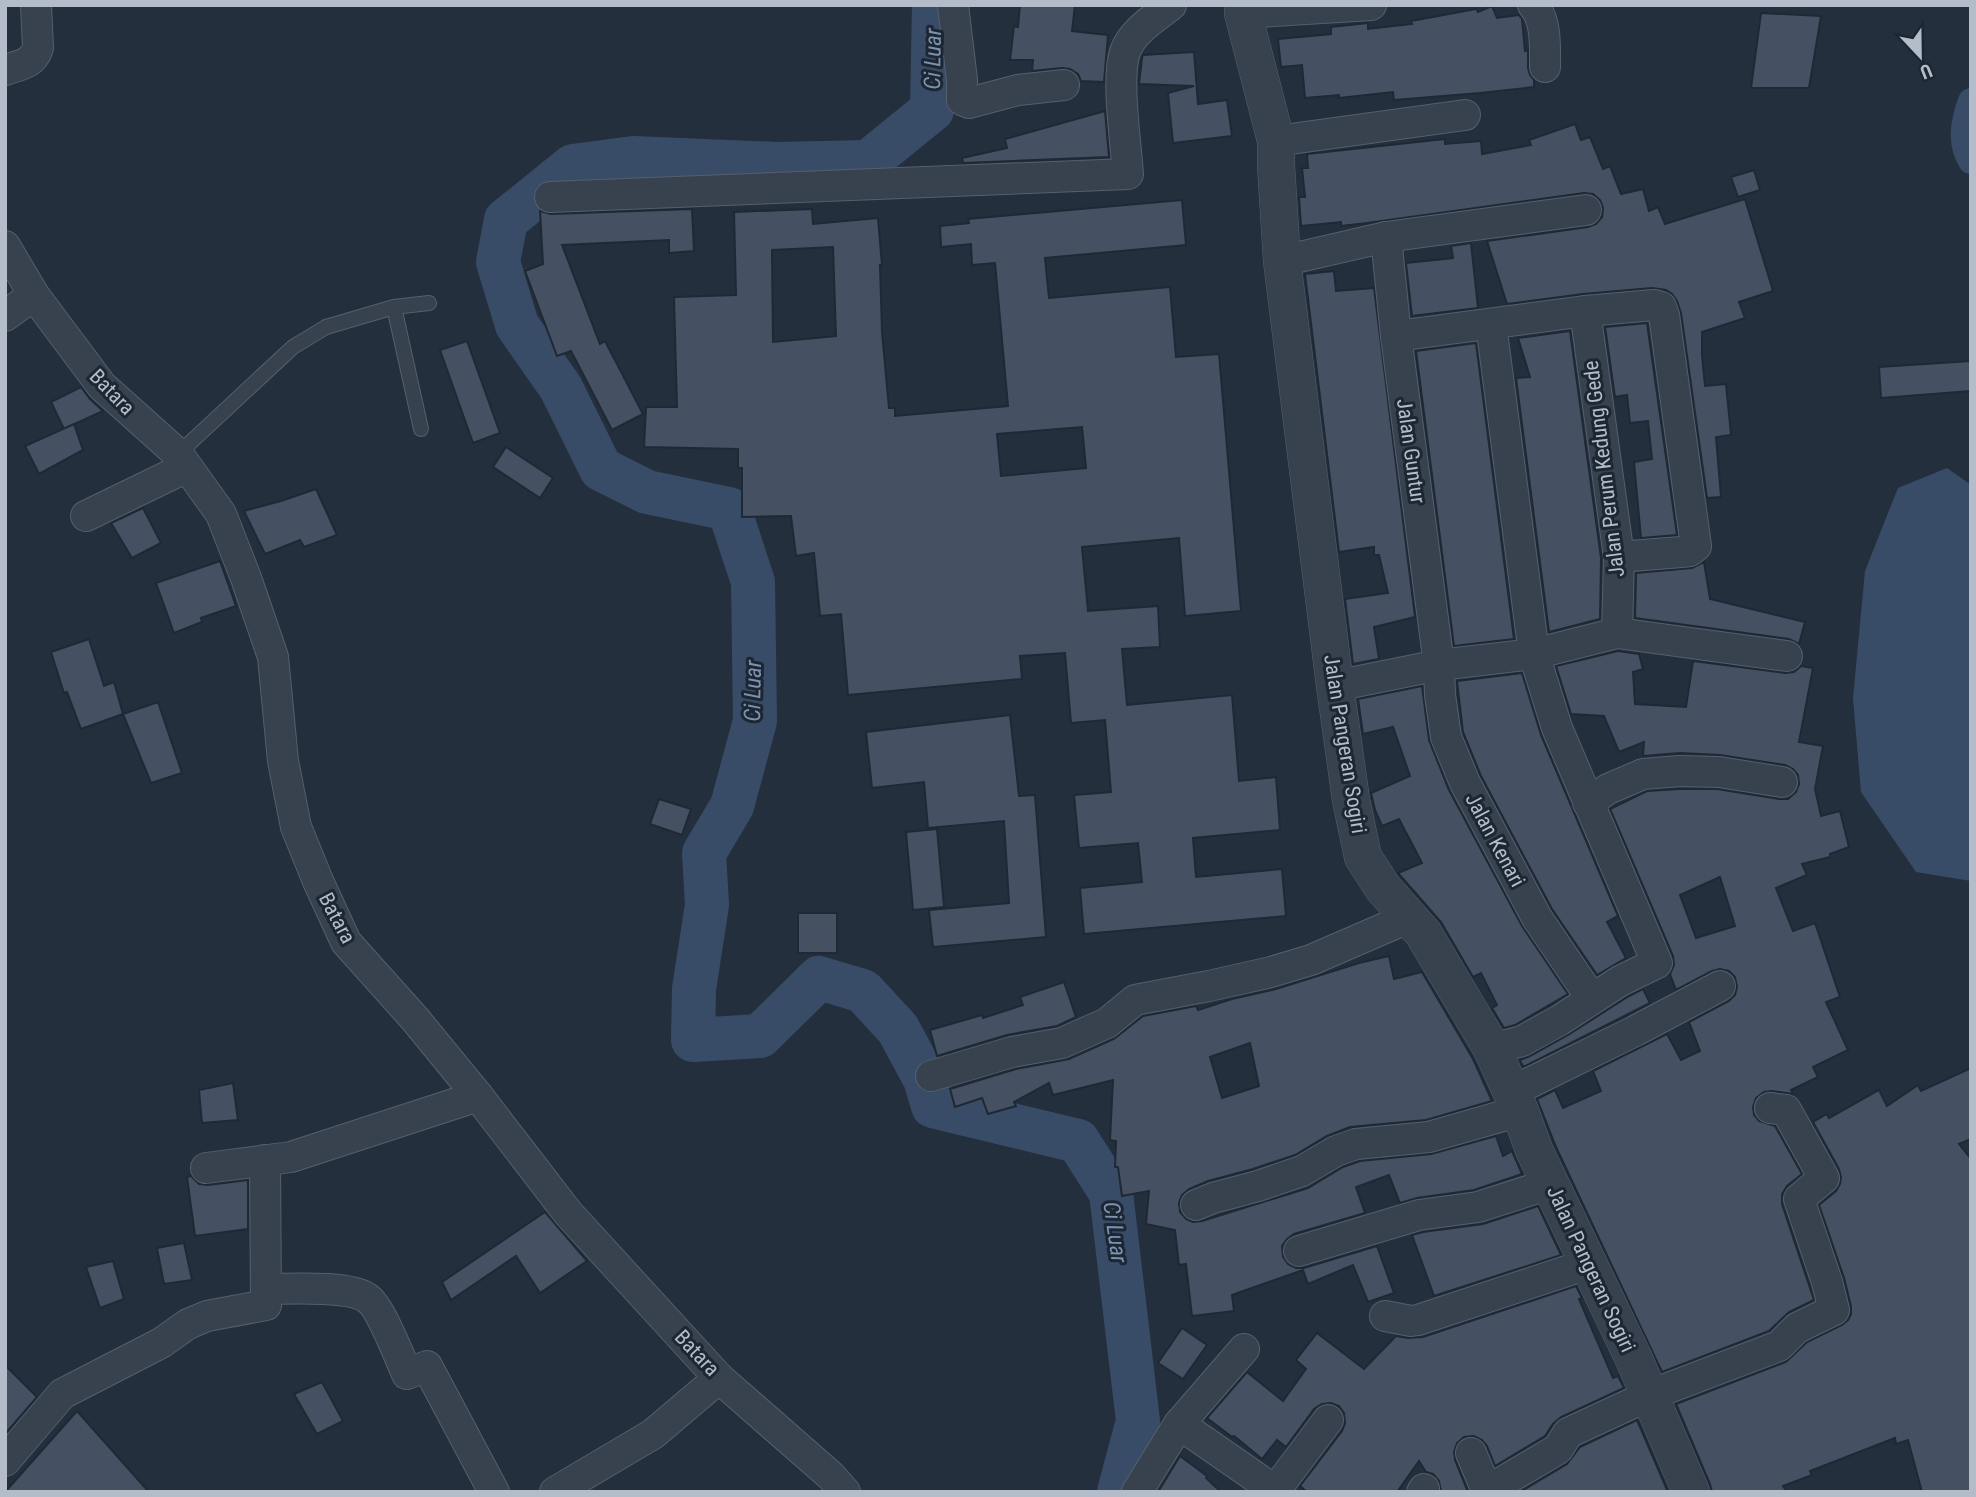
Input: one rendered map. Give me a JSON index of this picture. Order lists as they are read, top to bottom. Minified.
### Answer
{"streets":{"street":["Batara","Jalan Guntur","Jalan Perum Kedung Gede","Jalan Pangeran Sogiri","Jalan Kenari"]},"crossings":[["Jalan Guntur","Jalan Kenari"]],"water":["Ci Luar"],"north":"bottom"}
